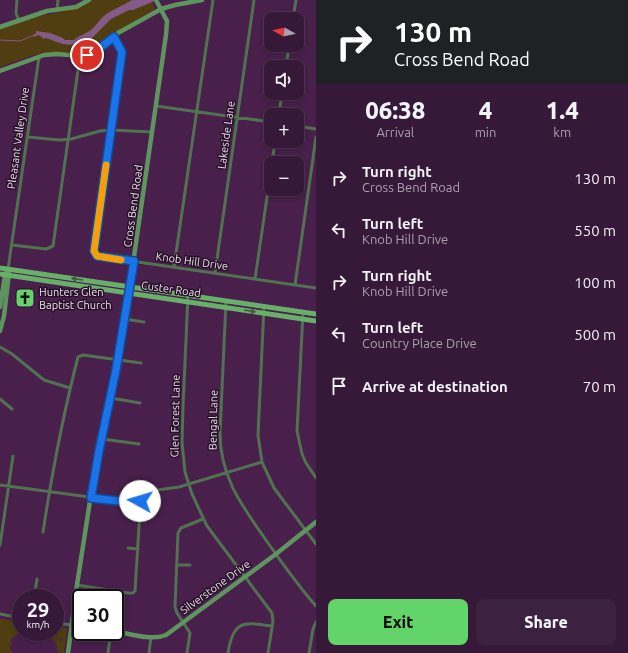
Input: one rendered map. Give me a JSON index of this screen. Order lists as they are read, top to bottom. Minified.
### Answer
{"streets":{"main road":["Custer Road"],"street":["Lakeside Lane","Pleasant Valley Drive","Cross Bend Road","Knob Hill Drive","Glen Forest Lane","Bengal Lane","Silverstone Drive"]},"crossings":[["Lakeside Lane","Knob Hill Drive"],["Pleasant Valley Drive","Custer Road"],["Cross Bend Road","Knob Hill Drive"],["Cross Bend Road","Custer Road"],["Custer Road","Glen Forest Lane"],["Custer Road","Bengal Lane"],["Glen Forest Lane","Silverstone Drive"],["Bengal Lane","Silverstone Drive"]],"places":{"church":["Hunters Glen Baptist Church"]},"north":"left","page":{"turn":["130 m","Cross Bend Road"],"map_buttons":["+","−"],"eta":["06:38","Arrival","4","min","1.4","km"],"list":[{"name":"Turn right","note":"Cross Bend Road","value":"130 m"},{"name":"Turn left","note":"Knob Hill Drive","value":"550 m"},{"name":"Turn right","note":"Knob Hill Drive","value":"100 m"},{"name":"Turn left","note":"Country Place Drive","value":"500 m"},{"name":"Arrive at destination","value":"70 m"}],"speed":"29 km/h","limit":"30","buttons":["Exit","Share"]}}
